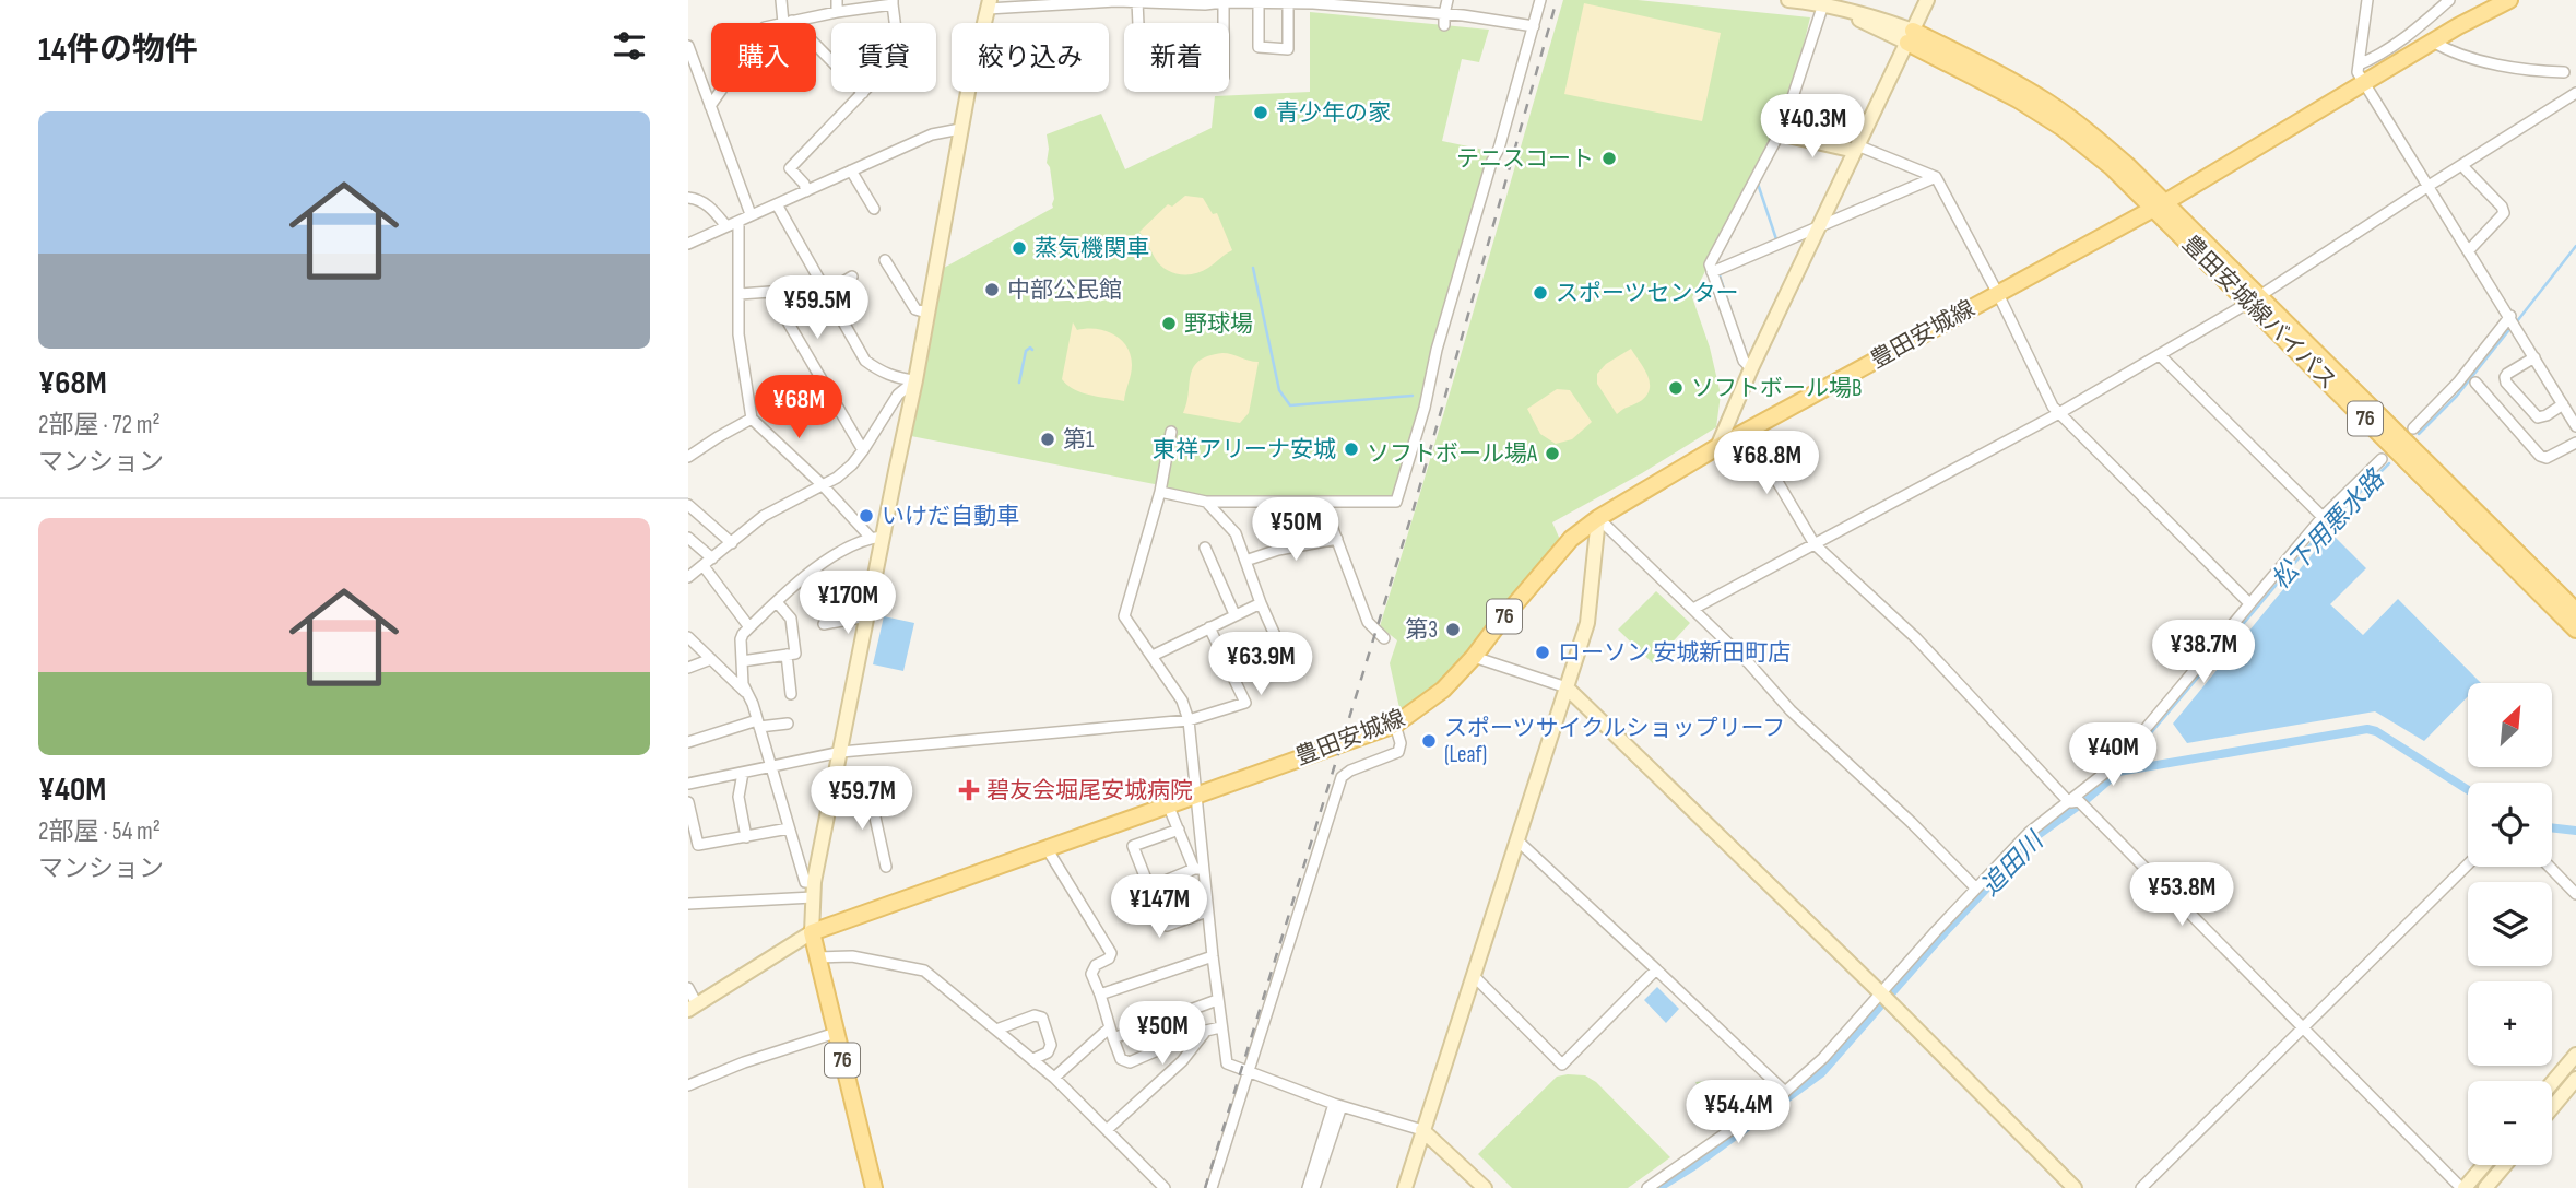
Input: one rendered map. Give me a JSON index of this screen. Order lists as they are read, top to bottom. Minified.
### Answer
{"streets":{"main road":["豊田安城線バイパス","豊田安城線","76"]},"crossings":[["豊田安城線バイパス","豊田安城線"],["豊田安城線","76"]],"water":["松下用悪水路","追田川"],"places":{"other":["青少年の家","テニスコート","蒸気機関車","中部公民館","スポーツセンター","野球場","ソフトボール場B","第1","東祥アリーナ安城","ソフトボール場A","いけだ自動車","第3","ローソン 安城新田町店","スポーツサイクルショップリーフ (Leaf)"],"health":["碧友会堀尾安城病院"]},"north":"top right","page":{"heading":"14件の物件","chip":["購入","賃貸","絞り込み","新着"],"list":[{"name":"¥68M","note":"2部屋 · 72 m² · マンション"},{"name":"¥40M","note":"2部屋 · 54 m² · マンション"}],"price":["¥40.3M","¥59.5M","¥68M","¥68.8M","¥50M","¥170M","¥38.7M","¥63.9M","¥40M","¥59.7M","¥53.8M","¥147M","¥50M","¥54.4M"],"map_buttons":["+","−"]}}
